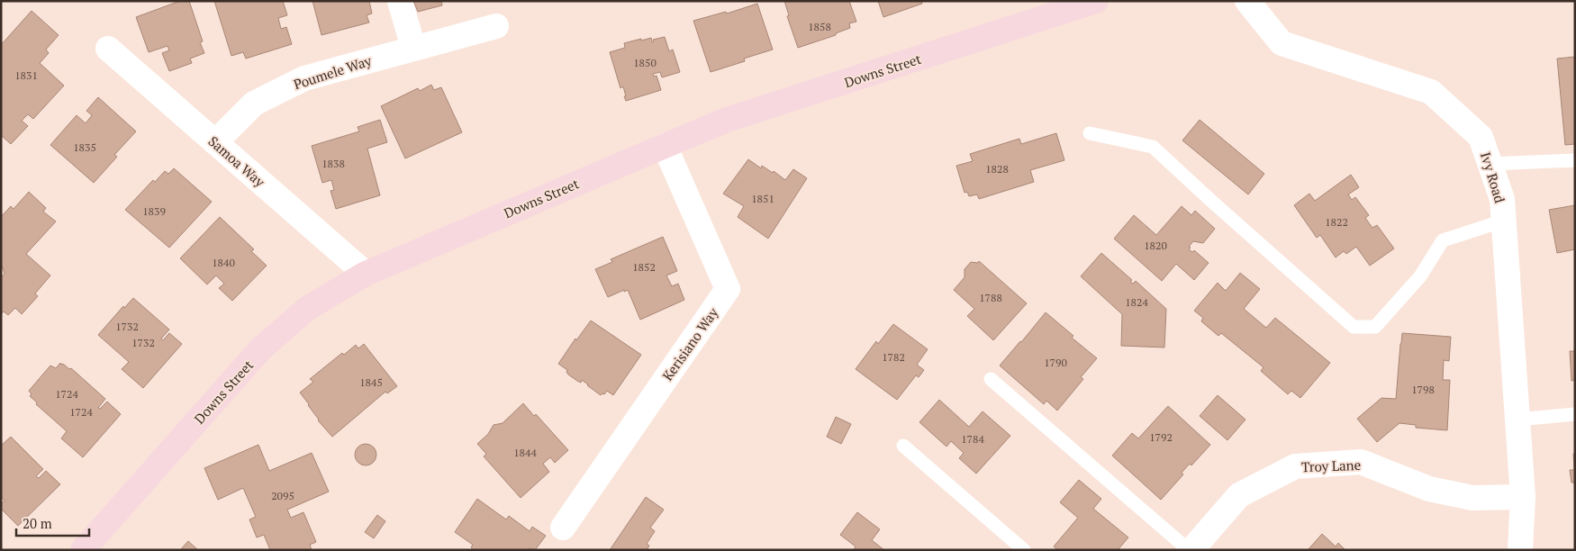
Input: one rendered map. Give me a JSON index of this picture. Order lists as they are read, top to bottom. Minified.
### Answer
{"streets":{"main road":["Downs Street"],"street":["Poumele Way","Samoa Way","Ivy Road","Kerisiano Way","Troy Lane"]},"crossings":[["Downs Street","Samoa Way"],["Downs Street","Kerisiano Way"],["Poumele Way","Samoa Way"],["Ivy Road","Troy Lane"]],"house_numbers":["1858","1850","1831","1835","1838","1828","1851","1839","1822","1820","1840","1852","1788","1824","1732","1732","1782","1790","1845","1798","1724","1724","1792","1784","1844","2095"],"scale_bar":"20 m"}
